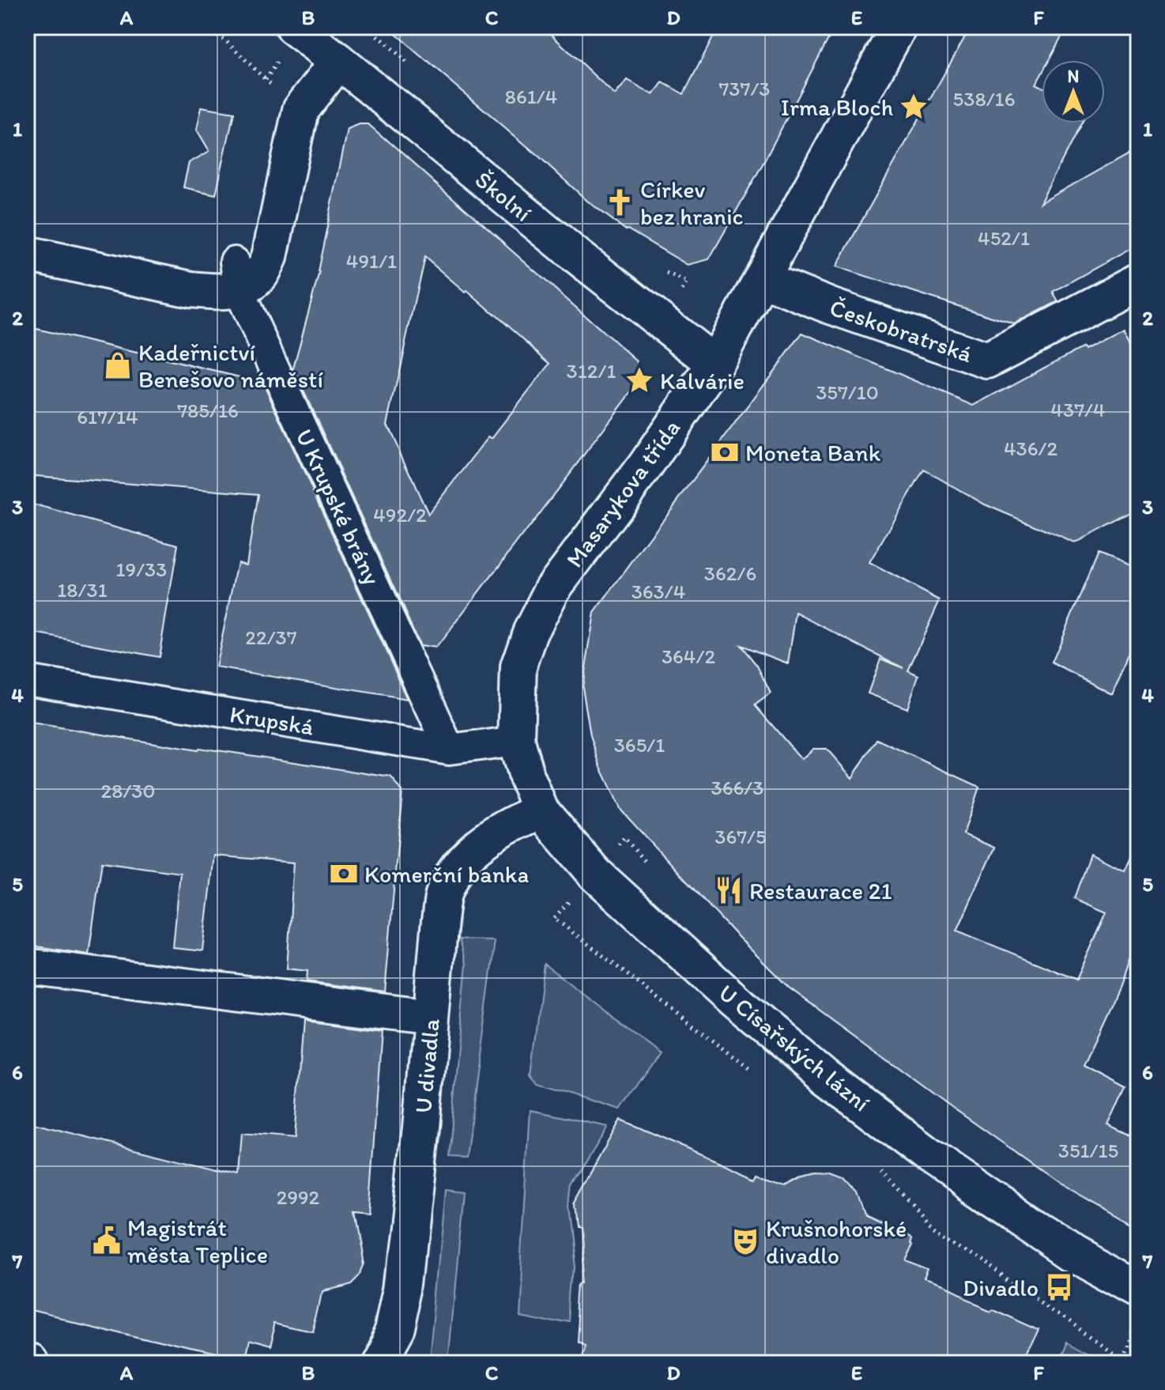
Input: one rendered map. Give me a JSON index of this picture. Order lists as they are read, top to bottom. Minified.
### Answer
{"streets":{"street":["Školní","Českobratrská","Masarykova třída","U Krupské brány","Krupská","U Císařských lázní","U divadla"]},"crossings":[["Školní","Masarykova třída"],["Českobratrská","Masarykova třída"],["Masarykova třída","Krupská"],["Masarykova třída","U Císařských lázní"],["U Krupské brány","Krupská"],["Krupská","U Císařských lázní"],["U Císařských lázní","U divadla"]],"places":{"place":["Irma Bloch","Kalvárie"],"church":["Církev bez hranic"],"shop":["Kadeřnictví Benešovo náměstí"],"bank":["Moneta Bank","Komerční banka"],"restaurant":["Restaurace 21"],"public building":["Magistrát města Teplice"],"theatre":["Krušnohorské divadlo"],"bus stop":["Divadlo"]},"house_numbers":["737/3","861/4","538/16","452/1","491/1","312/1","357/10","437/4","785/16","617/14","436/2","492/2","19/33","362/6","18/31","363/4","22/37","364/2","365/1","366/3","28/30","367/5","351/15","2992"],"north":"top","grid":{"columns":["A","B","C","D","E","F"],"rows":["1","2","3","4","5","6","7"]}}
